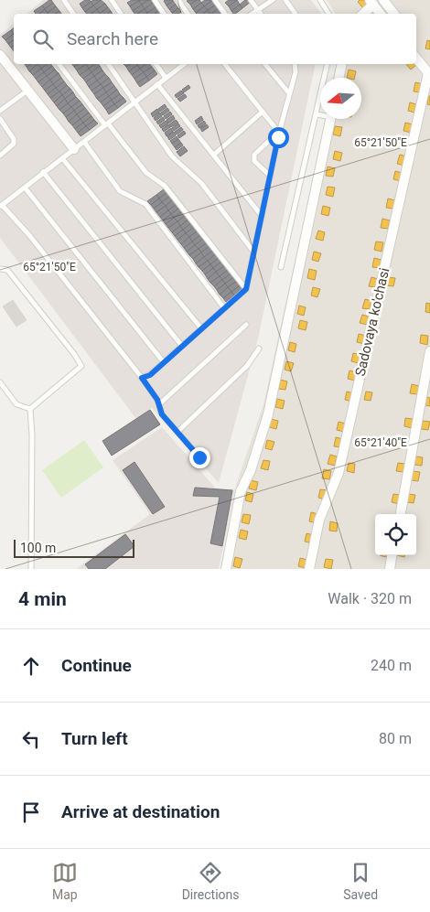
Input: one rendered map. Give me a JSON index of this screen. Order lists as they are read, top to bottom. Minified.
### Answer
{"streets":{"street":["Sadovaya ko'chasi"]},"scale_bar":"100 m","north":"left","page":{"search":"Search here","scale":"100 m","heading":["4 min","Walk · 320 m"],"list":[["Continue","240 m"],["Turn left","80 m"],"Arrive at destination"],"nav":["Map","Directions","Saved"]},"coordinates":["65°21'50\"E","65°21'40\"E"]}
